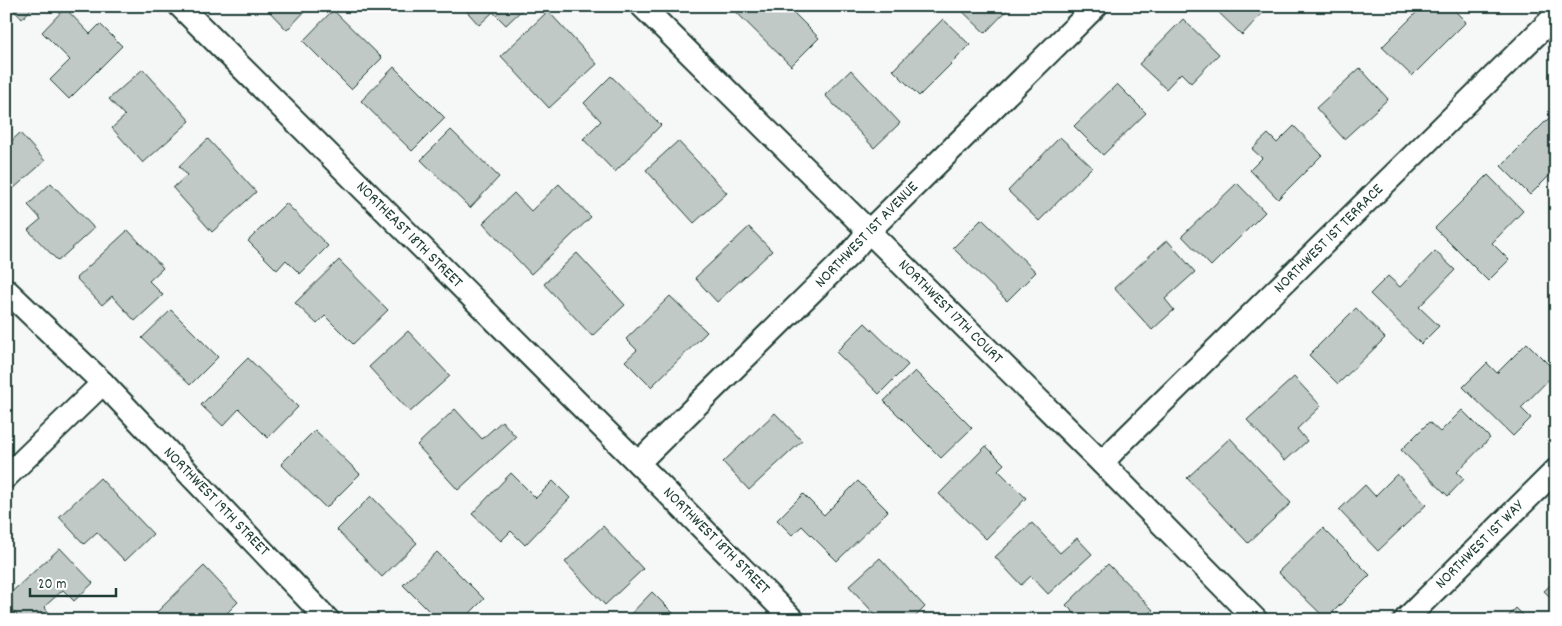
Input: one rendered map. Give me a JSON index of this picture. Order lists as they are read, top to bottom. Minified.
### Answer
{"streets":{"street":["NORTHEAST 18TH STREET","NORTHWEST 1ST AVENUE","NORTHWEST 1ST TERRACE","NORTHWEST 17TH COURT","NORTHWEST 19TH STREET","NORTHWEST 18TH STREET","NORTHWEST 1ST WAY"]},"crossings":[["NORTHEAST 18TH STREET","NORTHWEST 1ST AVENUE"],["NORTHEAST 18TH STREET","NORTHWEST 18TH STREET"],["NORTHWEST 1ST AVENUE","NORTHWEST 17TH COURT"],["NORTHWEST 1ST AVENUE","NORTHWEST 18TH STREET"],["NORTHWEST 1ST TERRACE","NORTHWEST 17TH COURT"]],"scale_bar":"20 m"}
